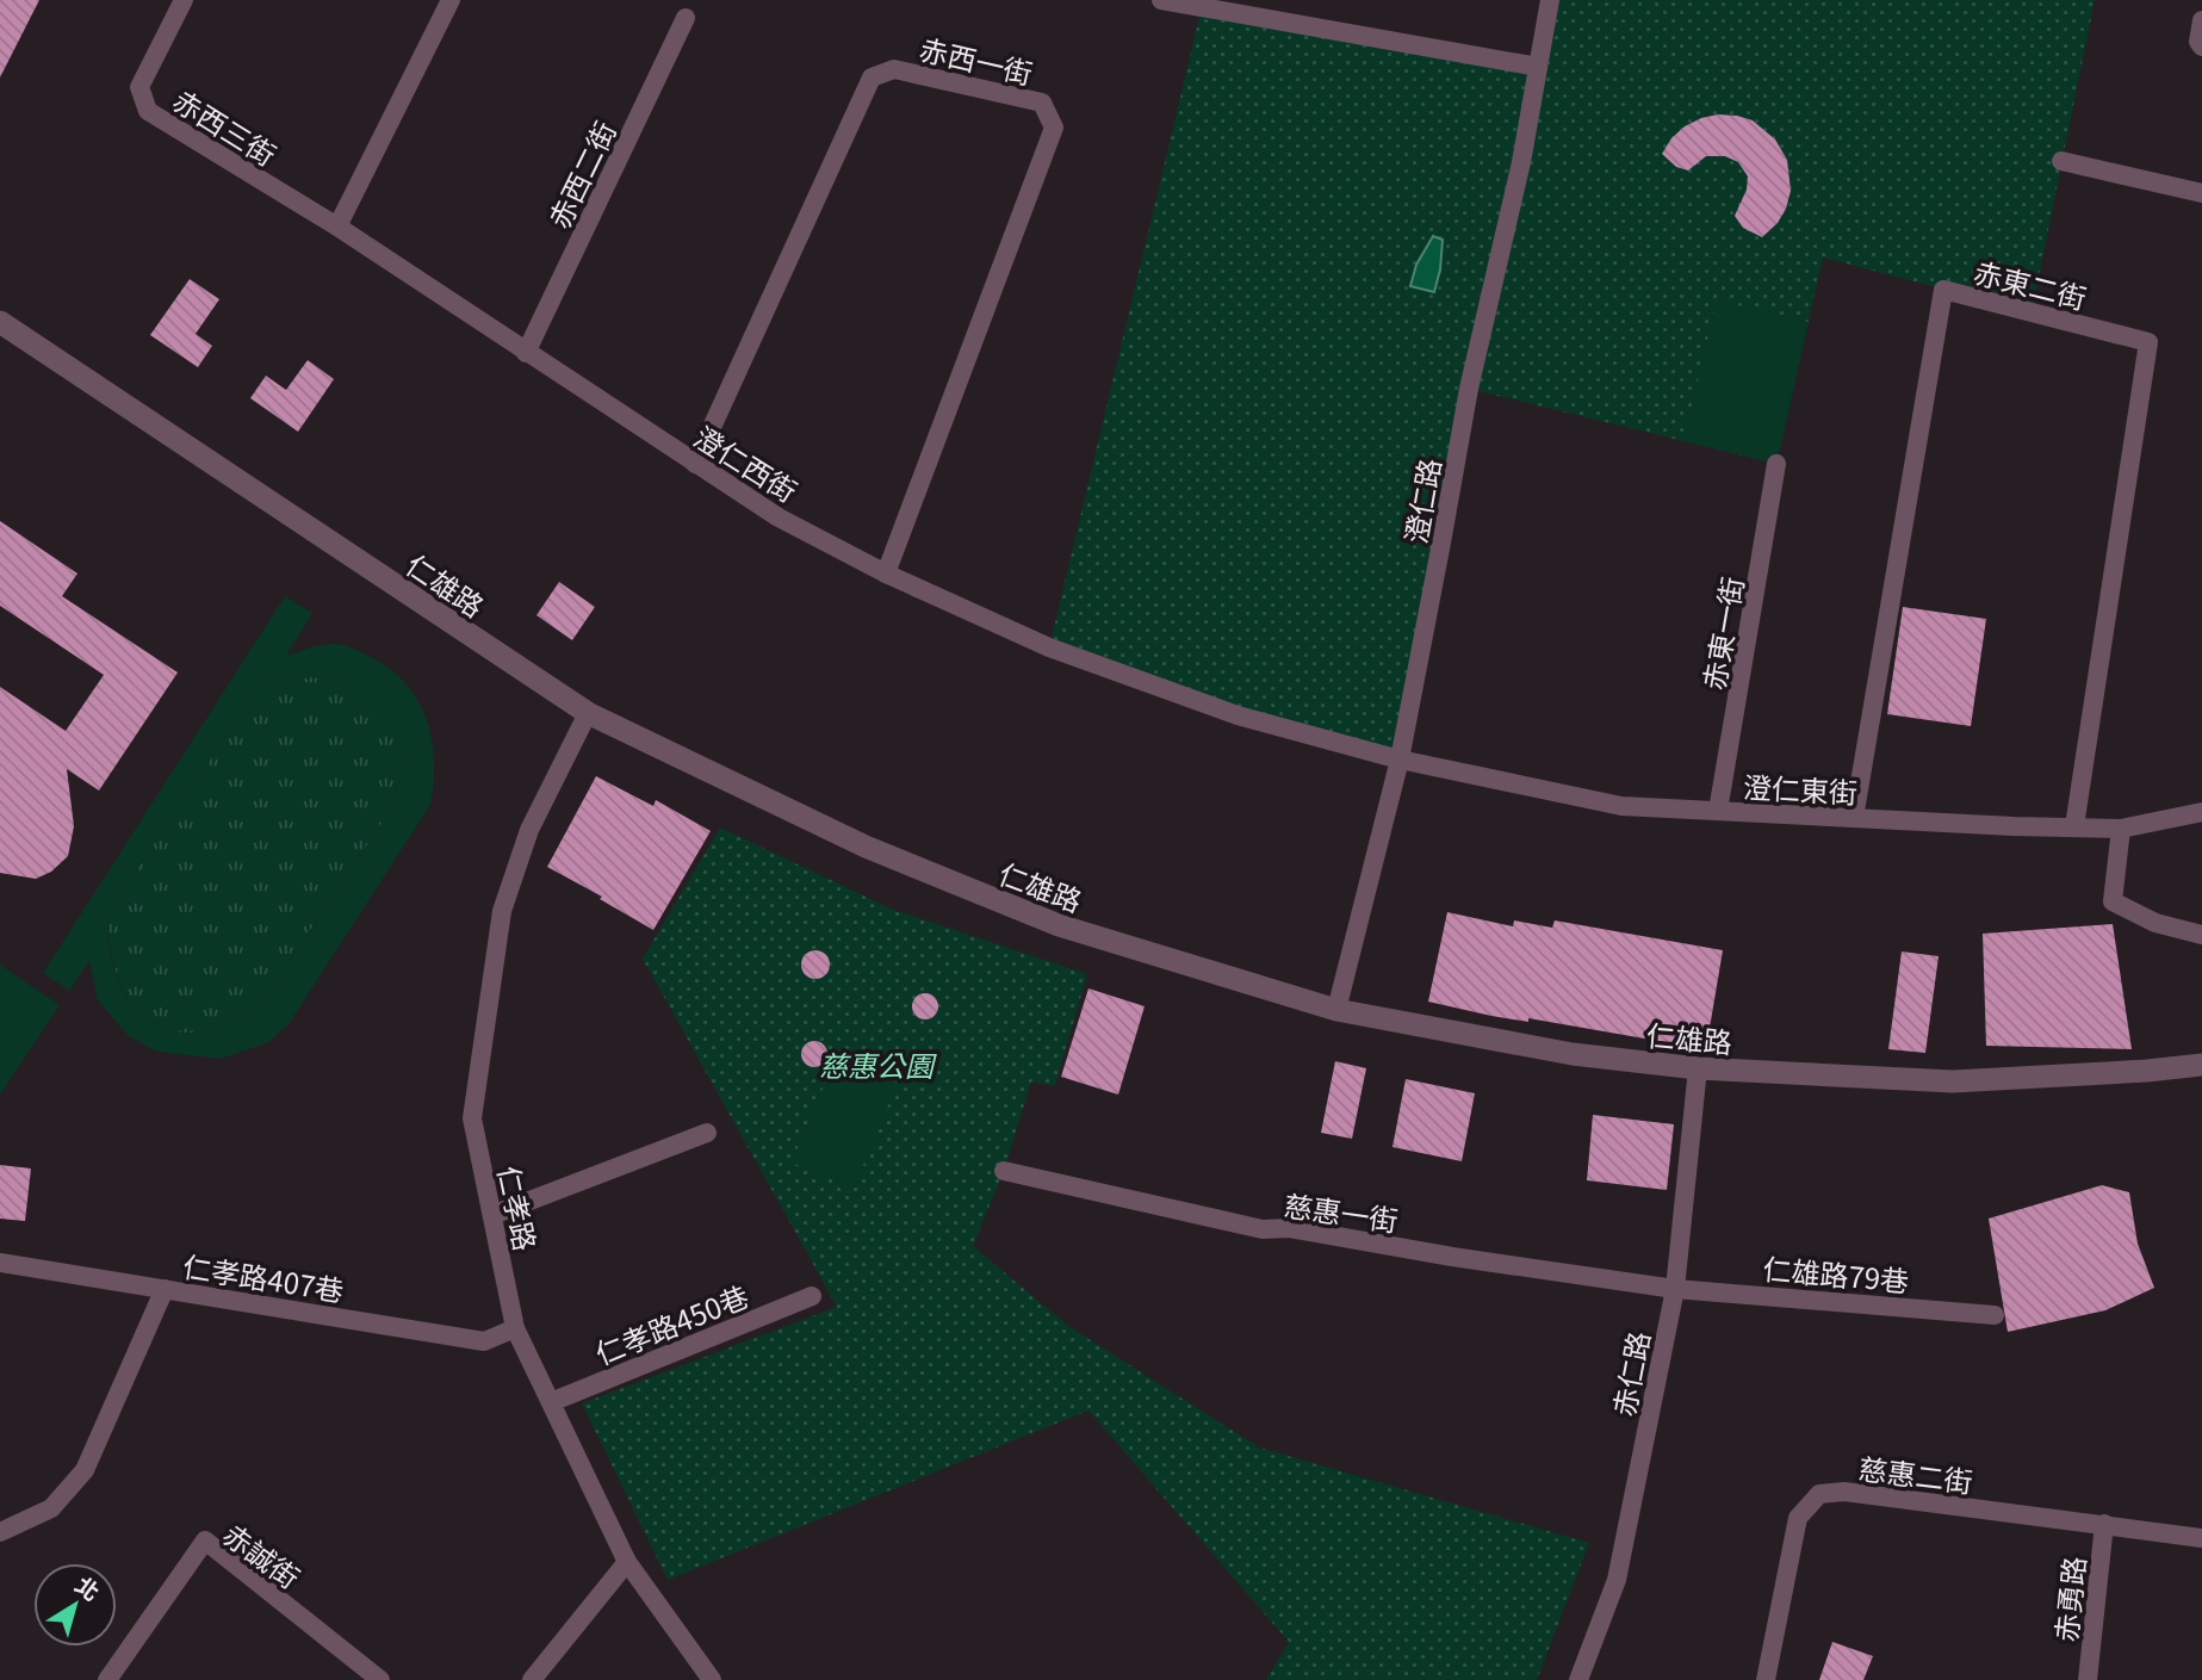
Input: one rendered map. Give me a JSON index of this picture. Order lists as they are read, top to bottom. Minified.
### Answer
{"streets":{"street":["赤西一街","赤西三街","赤西二街","赤東二街","澄仁西街","澄仁路","仁雄路","赤東一街","澄仁東街","仁孝路","慈惠一街","仁雄路79巷","仁孝路407巷","仁孝路450巷","赤仁路","慈惠二街","赤誠街","赤勇路"]},"crossings":[["赤西一街","澄仁西街"],["赤西三街","澄仁西街"],["赤西二街","澄仁西街"],["赤東二街","澄仁東街"],["澄仁西街","澄仁路"],["澄仁西街","澄仁東街"],["澄仁路","仁雄路"],["澄仁路","澄仁東街"],["仁雄路","仁孝路"],["仁雄路","赤仁路"],["赤東一街","澄仁東街"],["仁孝路","仁孝路407巷"],["仁孝路","仁孝路450巷"],["慈惠一街","仁雄路79巷"],["慈惠一街","赤仁路"],["仁雄路79巷","赤仁路"],["慈惠二街","赤勇路"]],"parks":["慈惠公園"],"north":"top right"}
